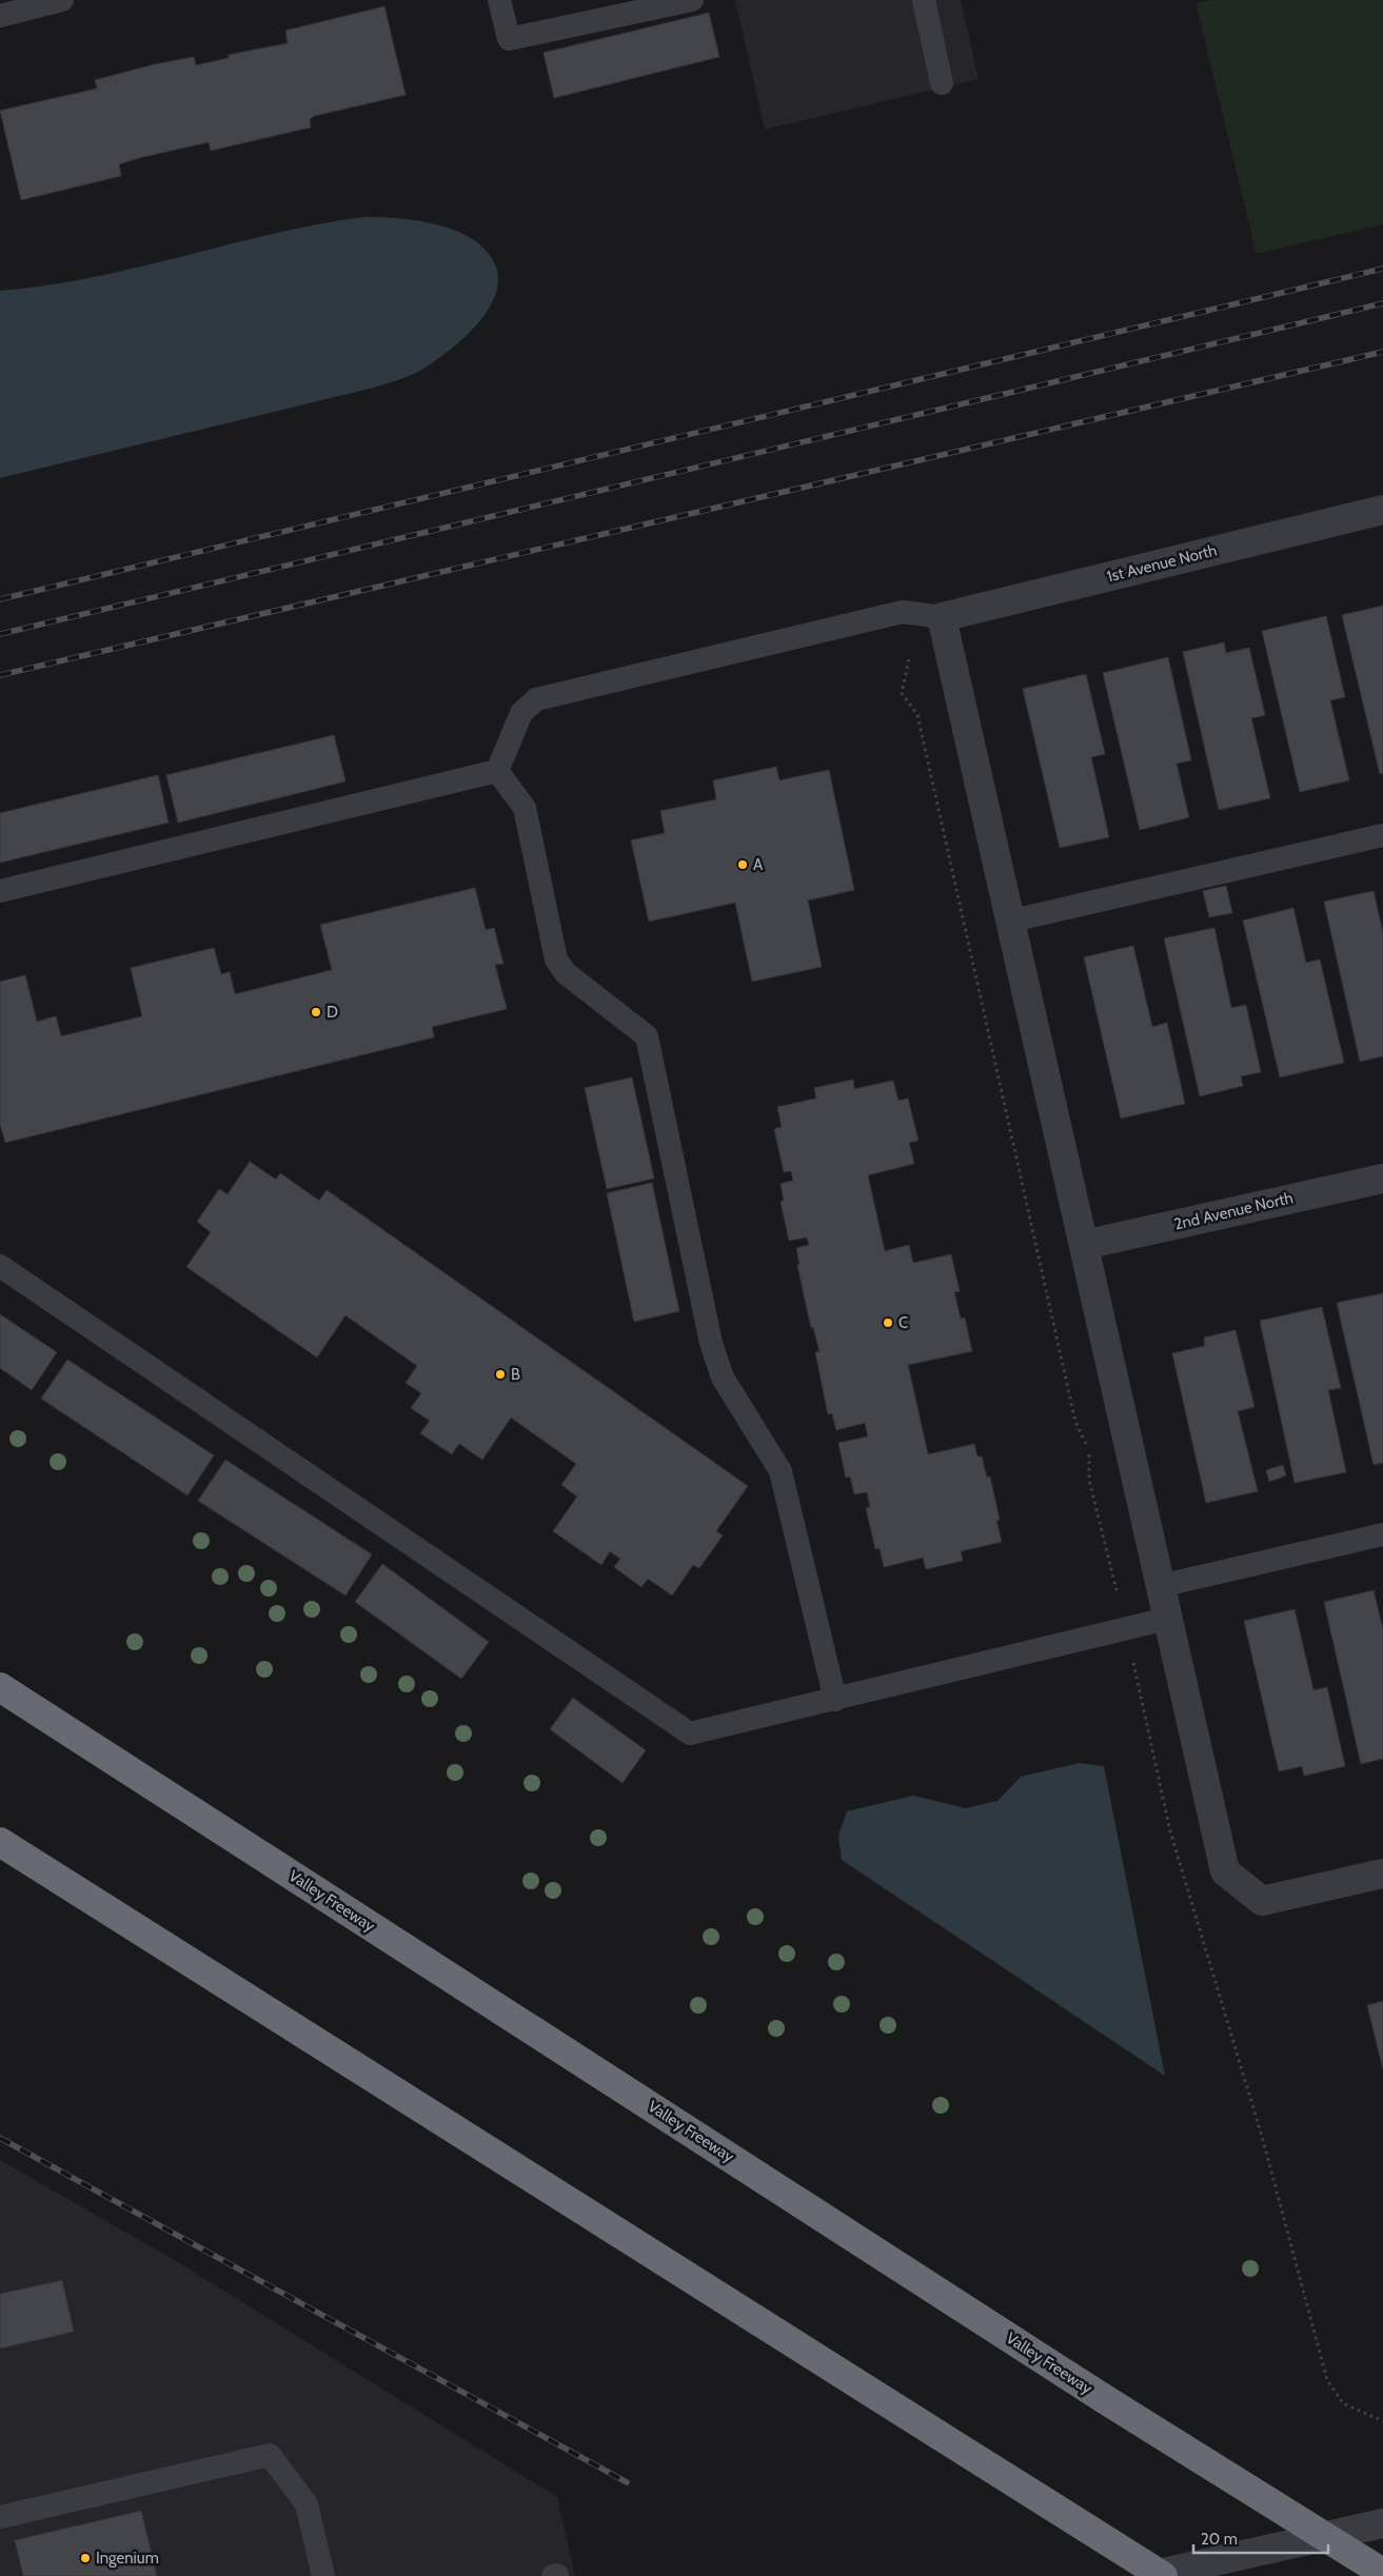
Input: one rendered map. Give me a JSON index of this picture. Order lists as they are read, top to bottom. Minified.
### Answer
{"streets":{"highway":["Valley Freeway"],"street":["1st Avenue North","2nd Avenue North"]},"places":["A","D","C","B","Ingenium"],"scale_bar":"20 m"}
